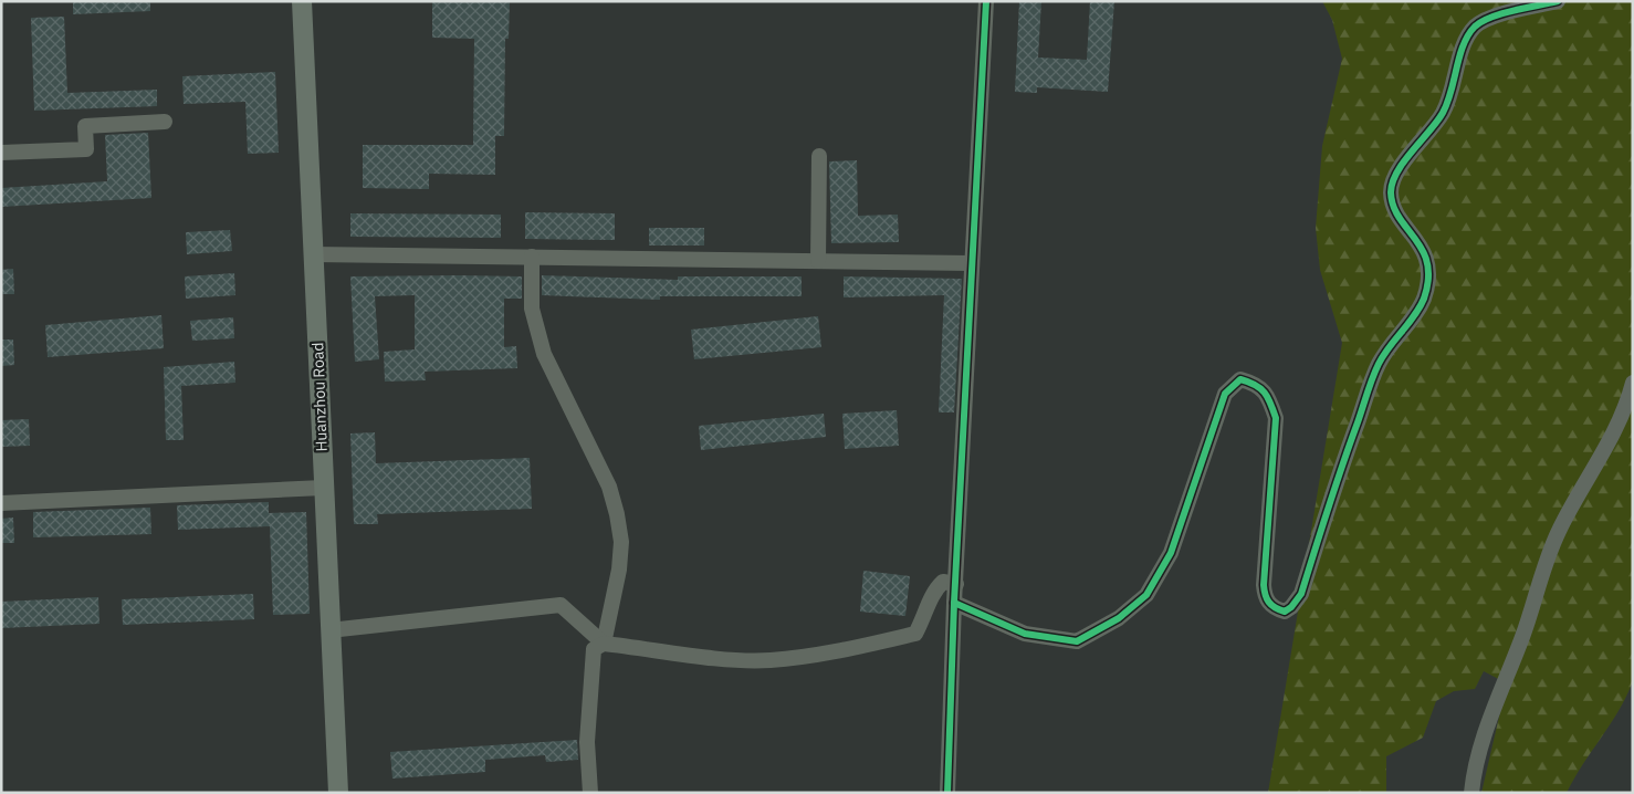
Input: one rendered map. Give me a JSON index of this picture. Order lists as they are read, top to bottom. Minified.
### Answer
{"streets":{"main road":["Huanzhou Road"]}}
